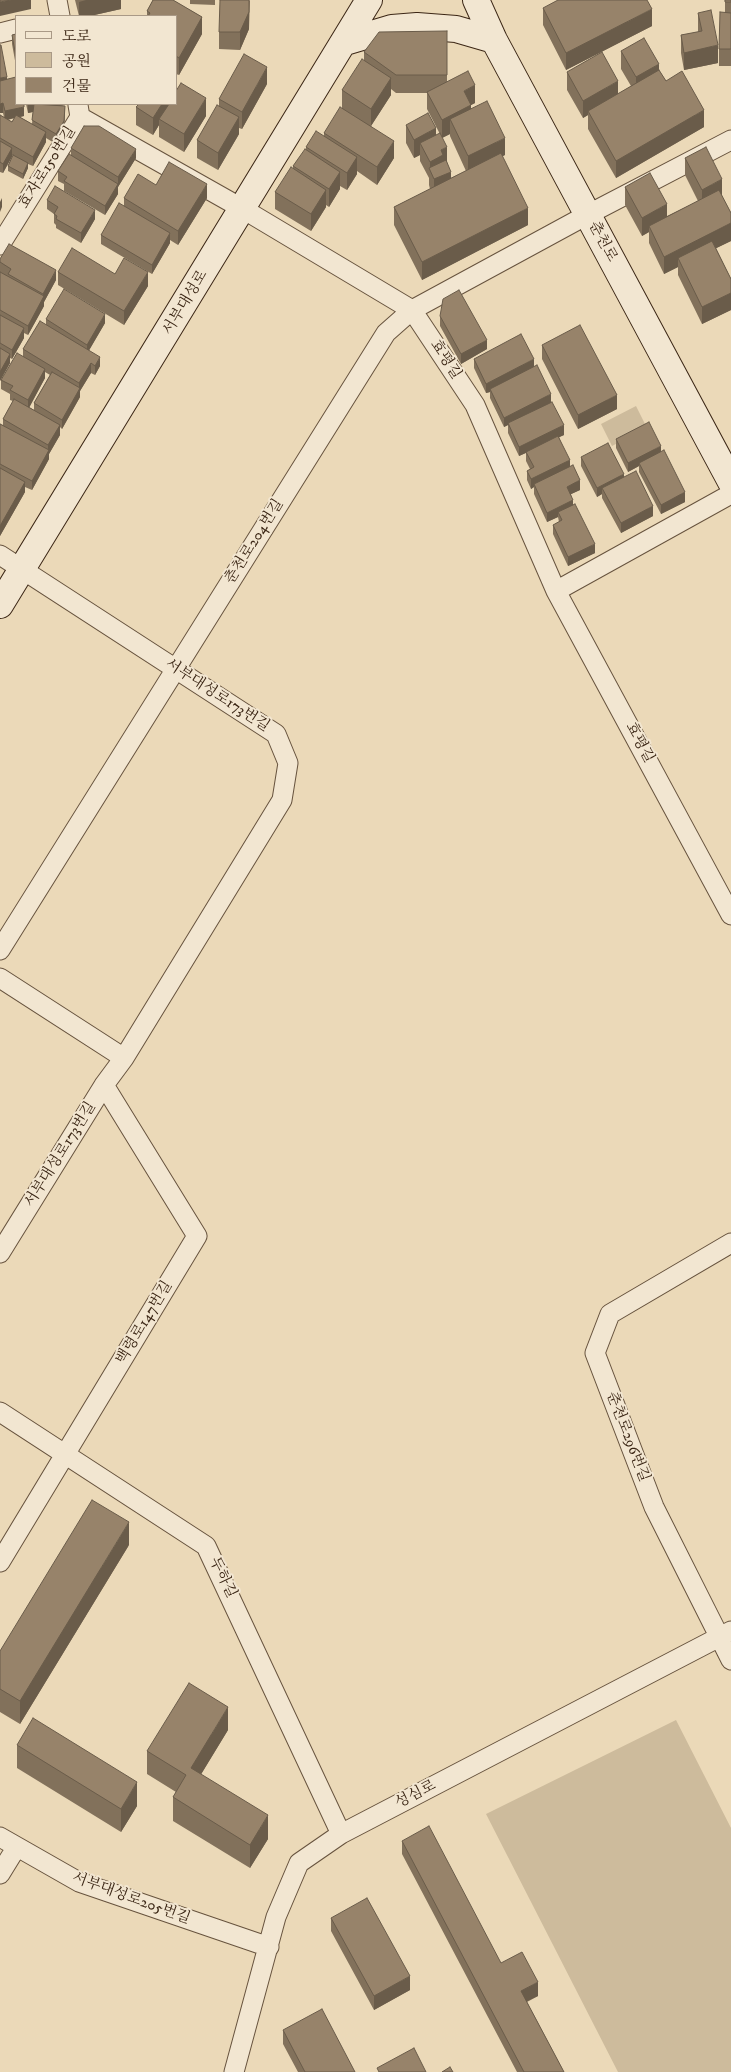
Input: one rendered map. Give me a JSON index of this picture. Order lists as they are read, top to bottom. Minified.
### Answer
{"streets":{"street":["효자로150번길","춘천로","서부대성로","효평길","춘천로204번길","서부대성로173번길","백령로147번길","춘천로296번길","두하길","성심로","서부대성로205번길"]},"crossings":[["효자로150번길","서부대성로"],["효자로150번길","효평길"],["춘천로","춘천로204번길"],["서부대성로","효평길"],["서부대성로","서부대성로173번길"],["효평길","춘천로204번길"],["춘천로204번길","서부대성로173번길"],["서부대성로173번길","백령로147번길"],["백령로147번길","두하길"],["춘천로296번길","성심로"],["두하길","성심로"],["성심로","서부대성로205번길"]],"legend":["도로","공원","건물"]}
